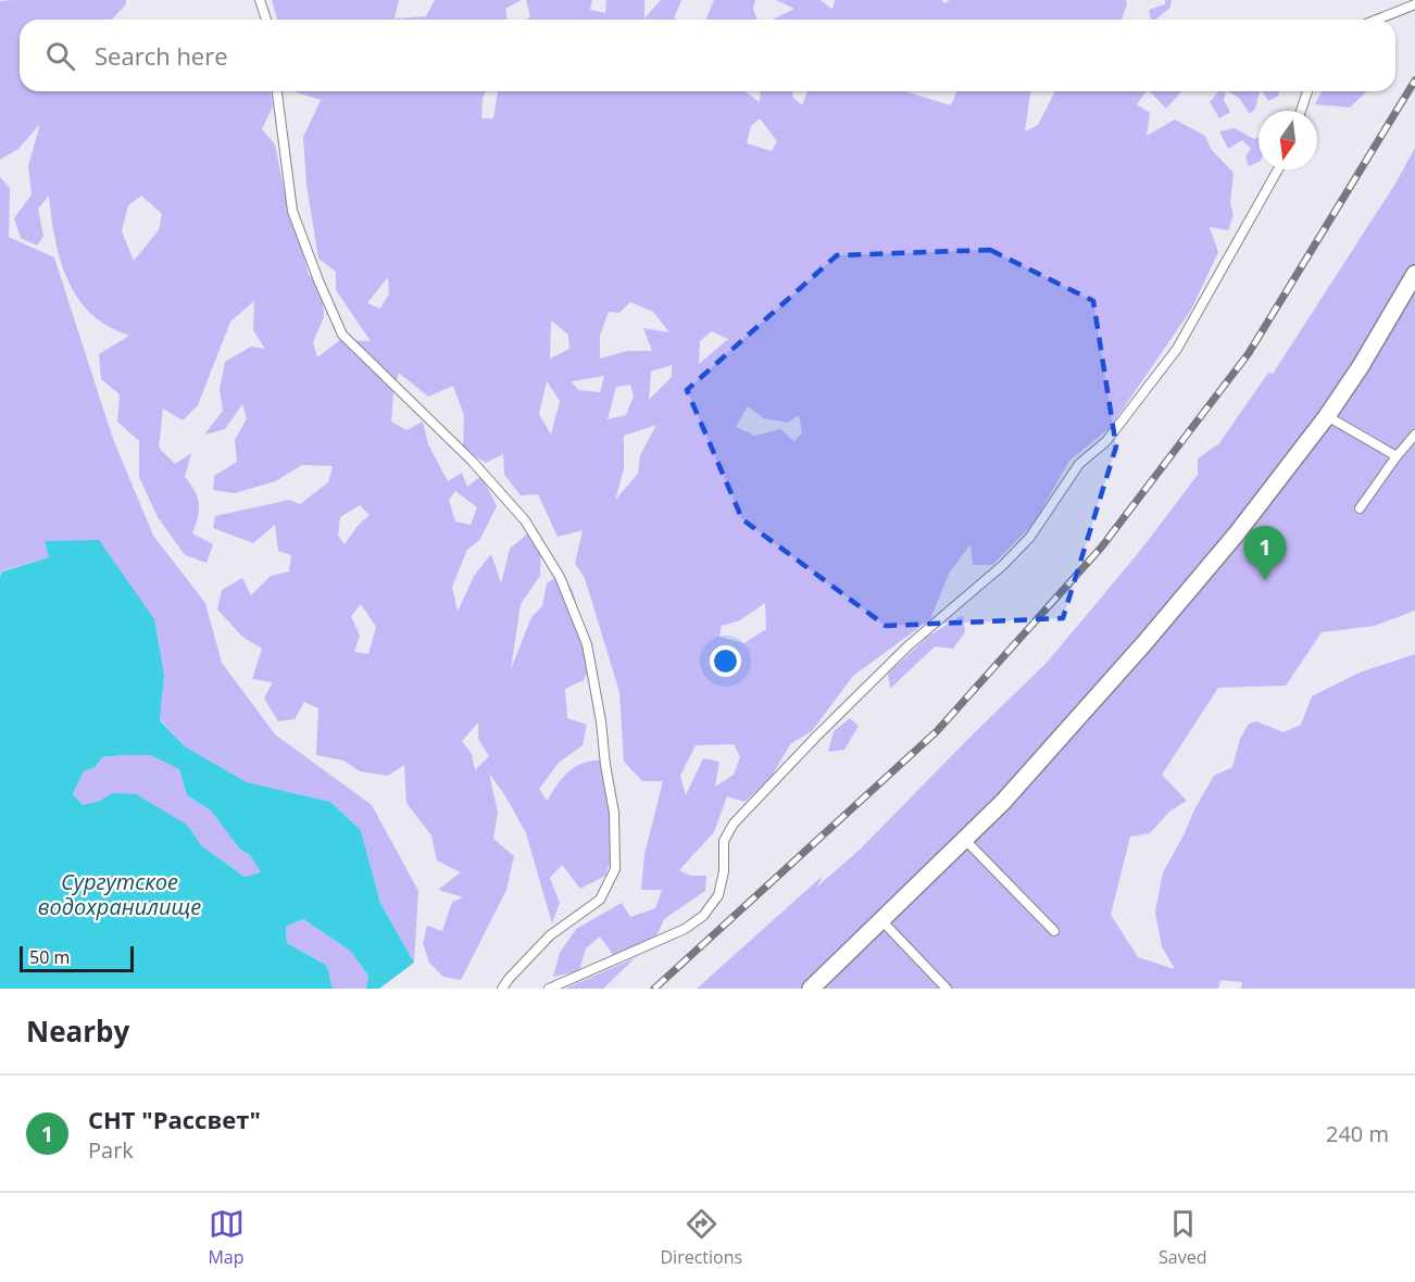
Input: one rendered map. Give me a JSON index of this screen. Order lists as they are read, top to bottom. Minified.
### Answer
{"water":["Сургутское водохранилище"],"scale_bar":"50 m","north":"bottom","page":{"search":"Search here","pins":"1","scale":"50 m","heading":"Nearby","list":[{"mark":"1","name":"СНТ \"Рассвет\"","note":"Park","value":"240 m"}],"nav":["Map","Directions","Saved"]}}
